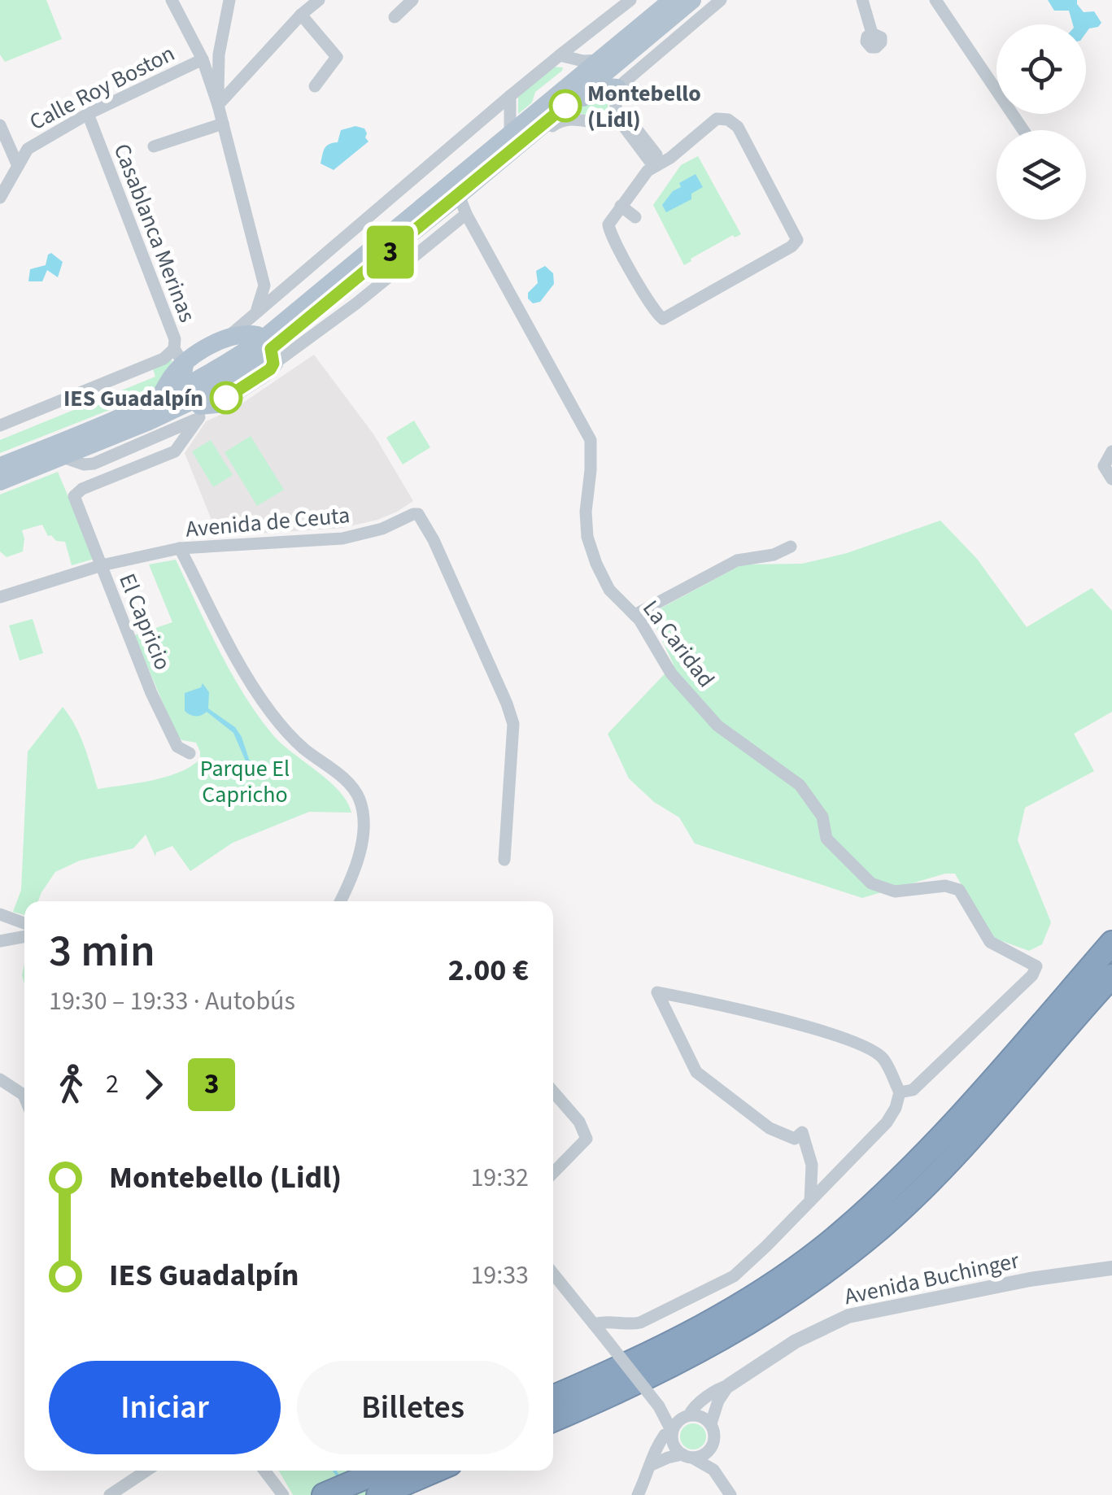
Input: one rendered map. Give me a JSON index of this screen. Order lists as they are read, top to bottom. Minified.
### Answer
{"streets":{"street":["Calle Roy Boston","Casablanca Merinas","Avenida de Ceuta","El Capricio","La Caridad","Avenida Buchinger"]},"crossings":[["Calle Roy Boston","Casablanca Merinas"],["Avenida de Ceuta","El Capricio"]],"parks":["Parque El Capricho"],"places":["Montebello (Lidl)","IES Guadalpín"],"lines":["bus line 3"],"page":{"on_map":"3","heading":["3 min","19:30 – 19:33 · Autobús","2.00 €"],"legs":["2","3"],"list":[{"name":"Montebello (Lidl)","value":"19:32"},{"name":"IES Guadalpín","value":"19:33"}],"buttons":["Iniciar","Billetes"]}}
